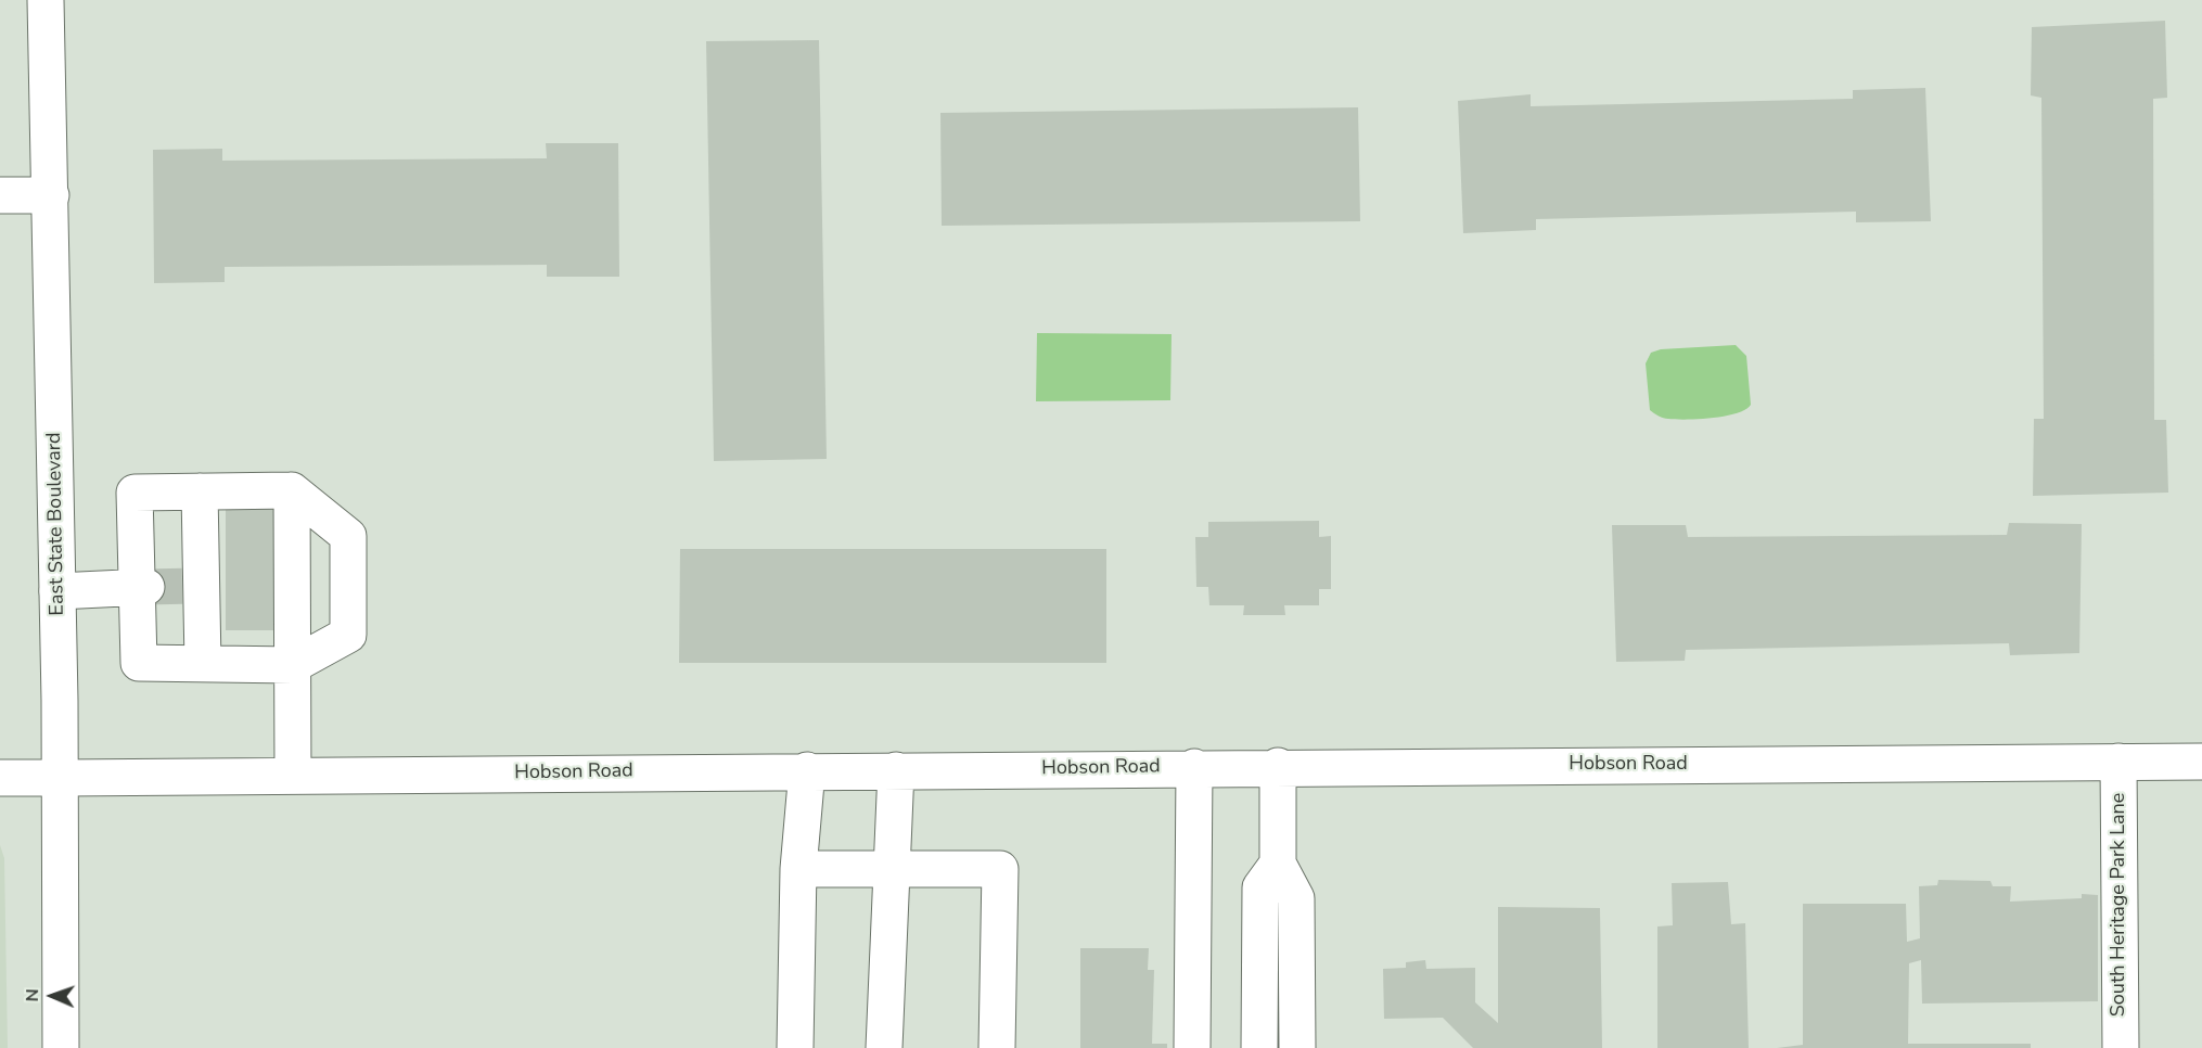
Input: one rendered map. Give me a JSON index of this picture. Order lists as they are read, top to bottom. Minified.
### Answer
{"streets":{"street":["East State Boulevard","Hobson Road","South Heritage Park Lane"]},"crossings":[["East State Boulevard","Hobson Road"],["Hobson Road","South Heritage Park Lane"]],"north":"left"}
